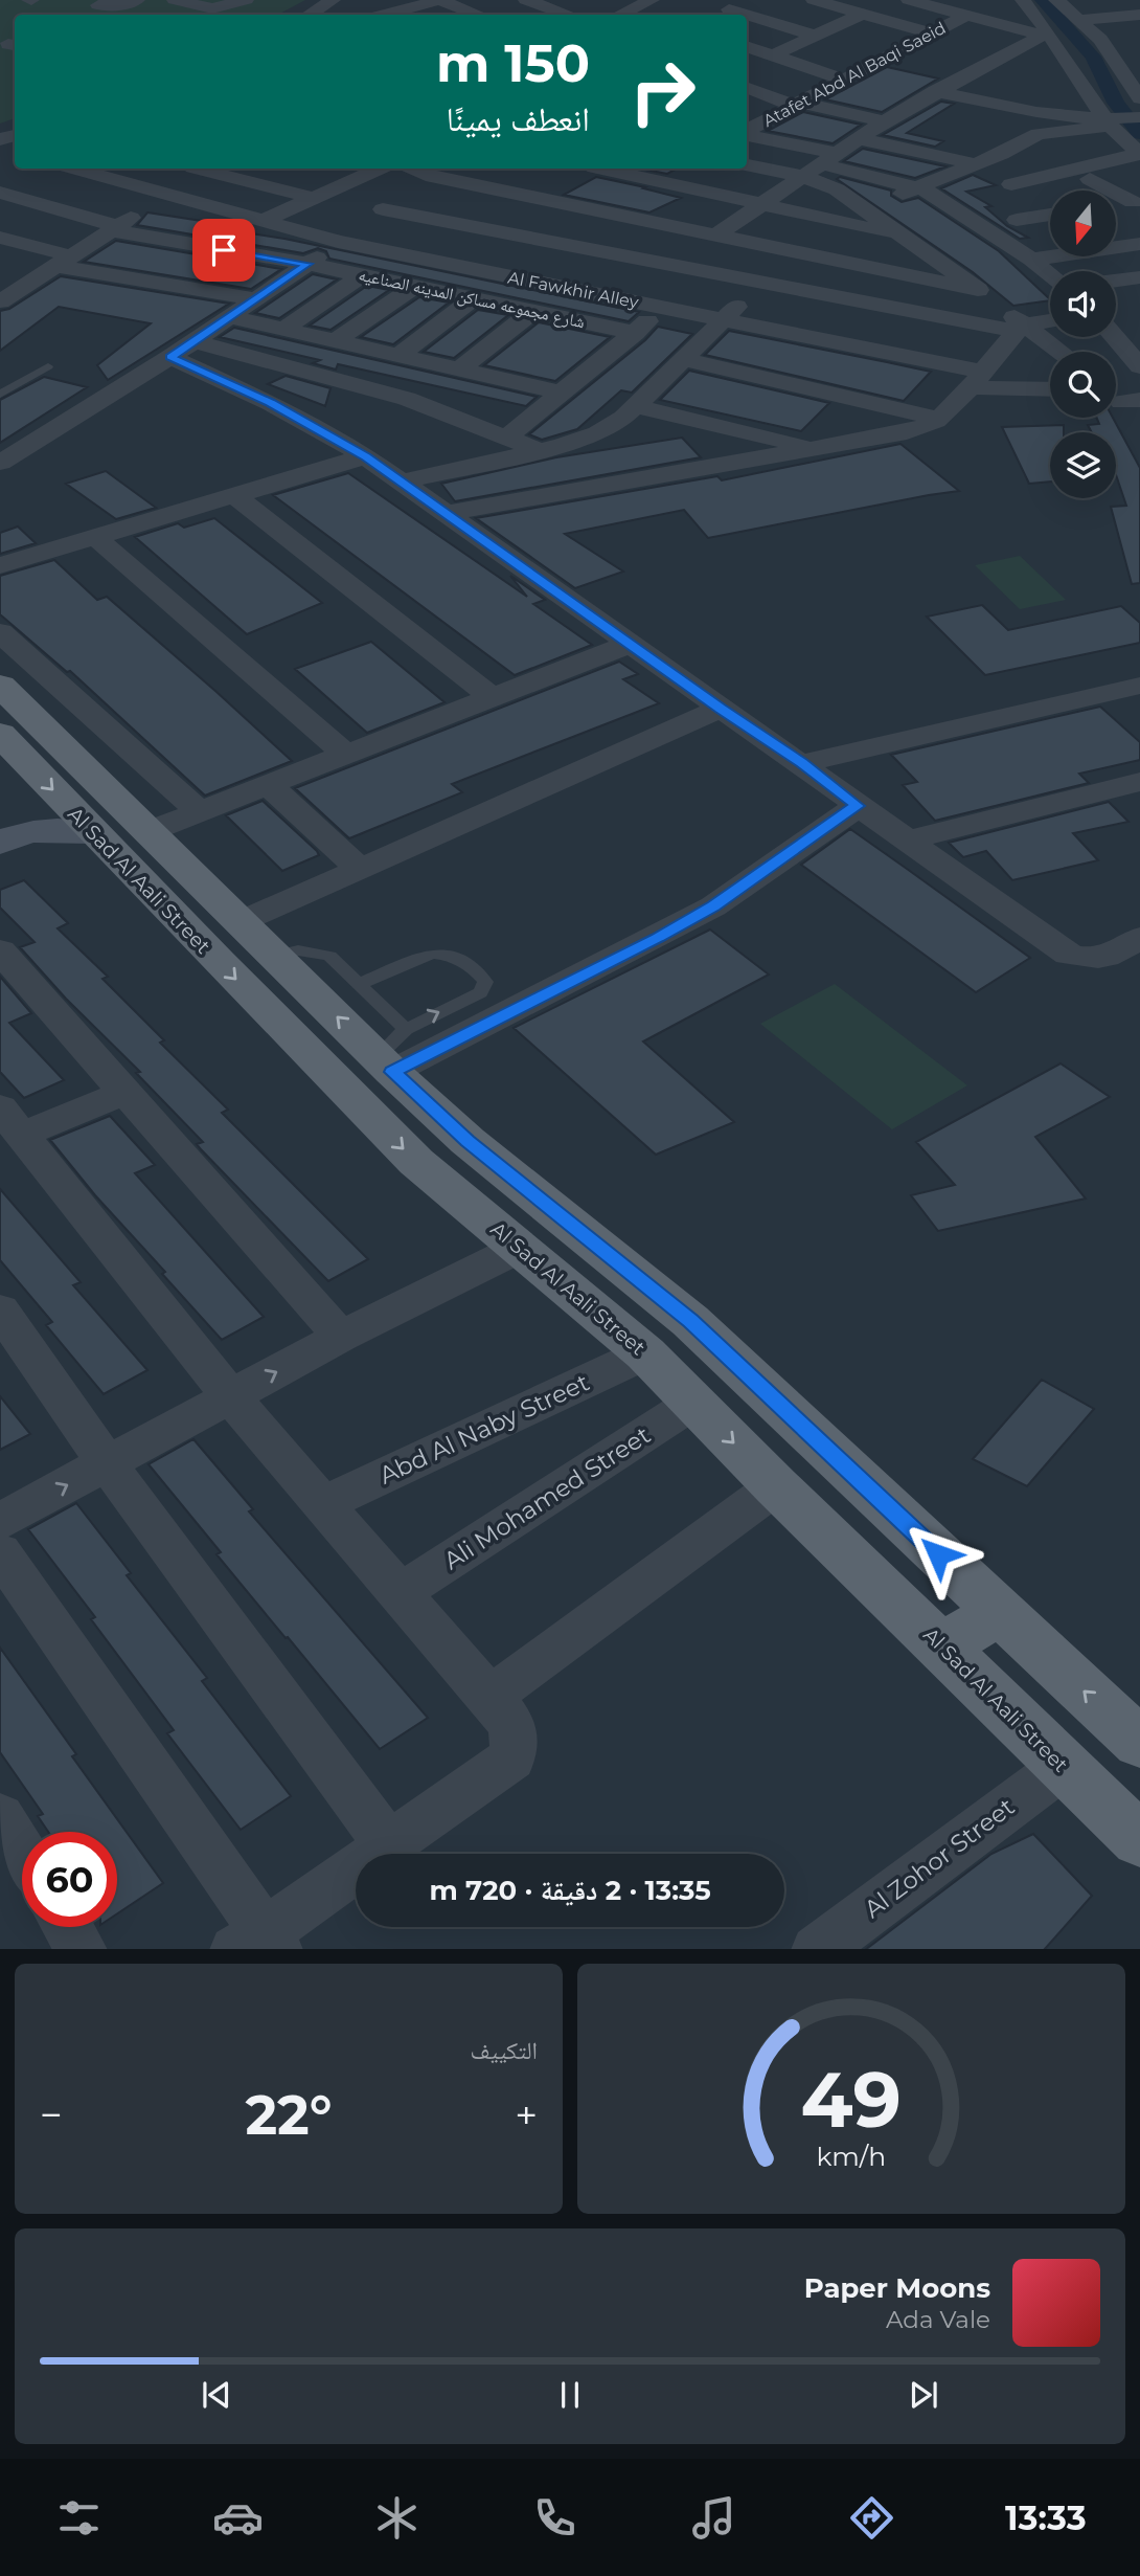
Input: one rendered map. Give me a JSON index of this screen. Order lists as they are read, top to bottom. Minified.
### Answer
{"streets":{"main road":["Al Sad Al Aali Street"],"street":["Atafet Abd Al Baqi Saeid","Al Fawkhir Alley","شارع مجموعه مساكن المدينه الصناعيه","Abd Al Naby Street","Ali Mohamed Street","Al Zohor Street"]},"crossings":[["Al Sad Al Aali Street","Abd Al Naby Street"],["Al Sad Al Aali Street","Ali Mohamed Street"],["Al Sad Al Aali Street","Al Zohor Street"]],"north":"bottom","page":{"turn":["150 m","انعطف يمينًا"],"limit":"60","trip":"13:35 · 2 دقيقة · 720 m","tile":"التكييف","heat":["−","22°","+"],"song":["Paper Moons","Ada Vale"],"tabs":"13:33","gauge":["49","km/h"]}}
